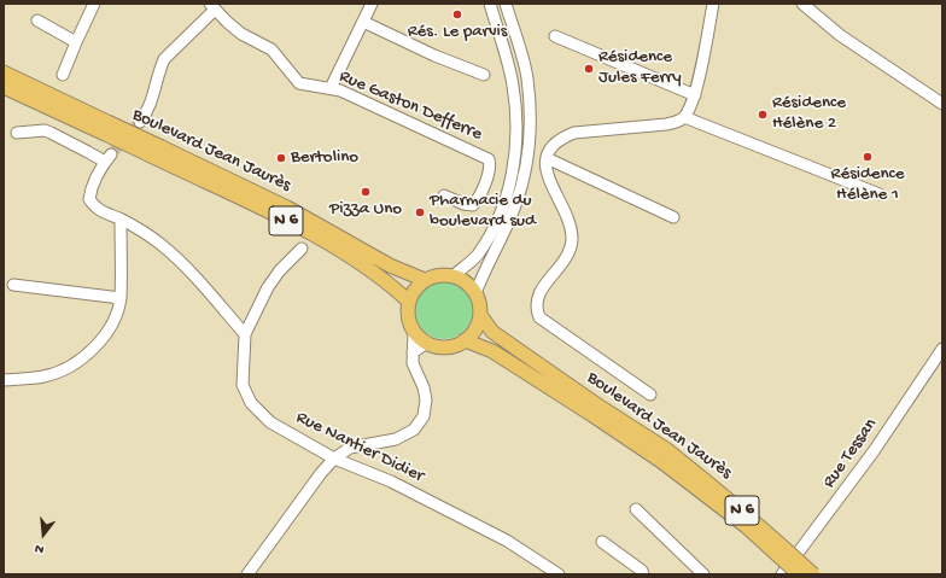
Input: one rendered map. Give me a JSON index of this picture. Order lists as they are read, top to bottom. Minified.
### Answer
{"streets":{"main road":["Boulevard Jean Jaurès","N 6"],"street":["Rue Gaston Defferre","Rue Nantier Didier","Rue Tessan"]},"crossings":[["Boulevard Jean Jaurès","N 6"]],"places":["Rés. Le parvis","Résidence Jules Ferry","Résidence Hélène 2","Résidence Hélène 1","Bertolino","Pizza Uno","Pharmacie du boulevard sud"],"north":"bottom"}
